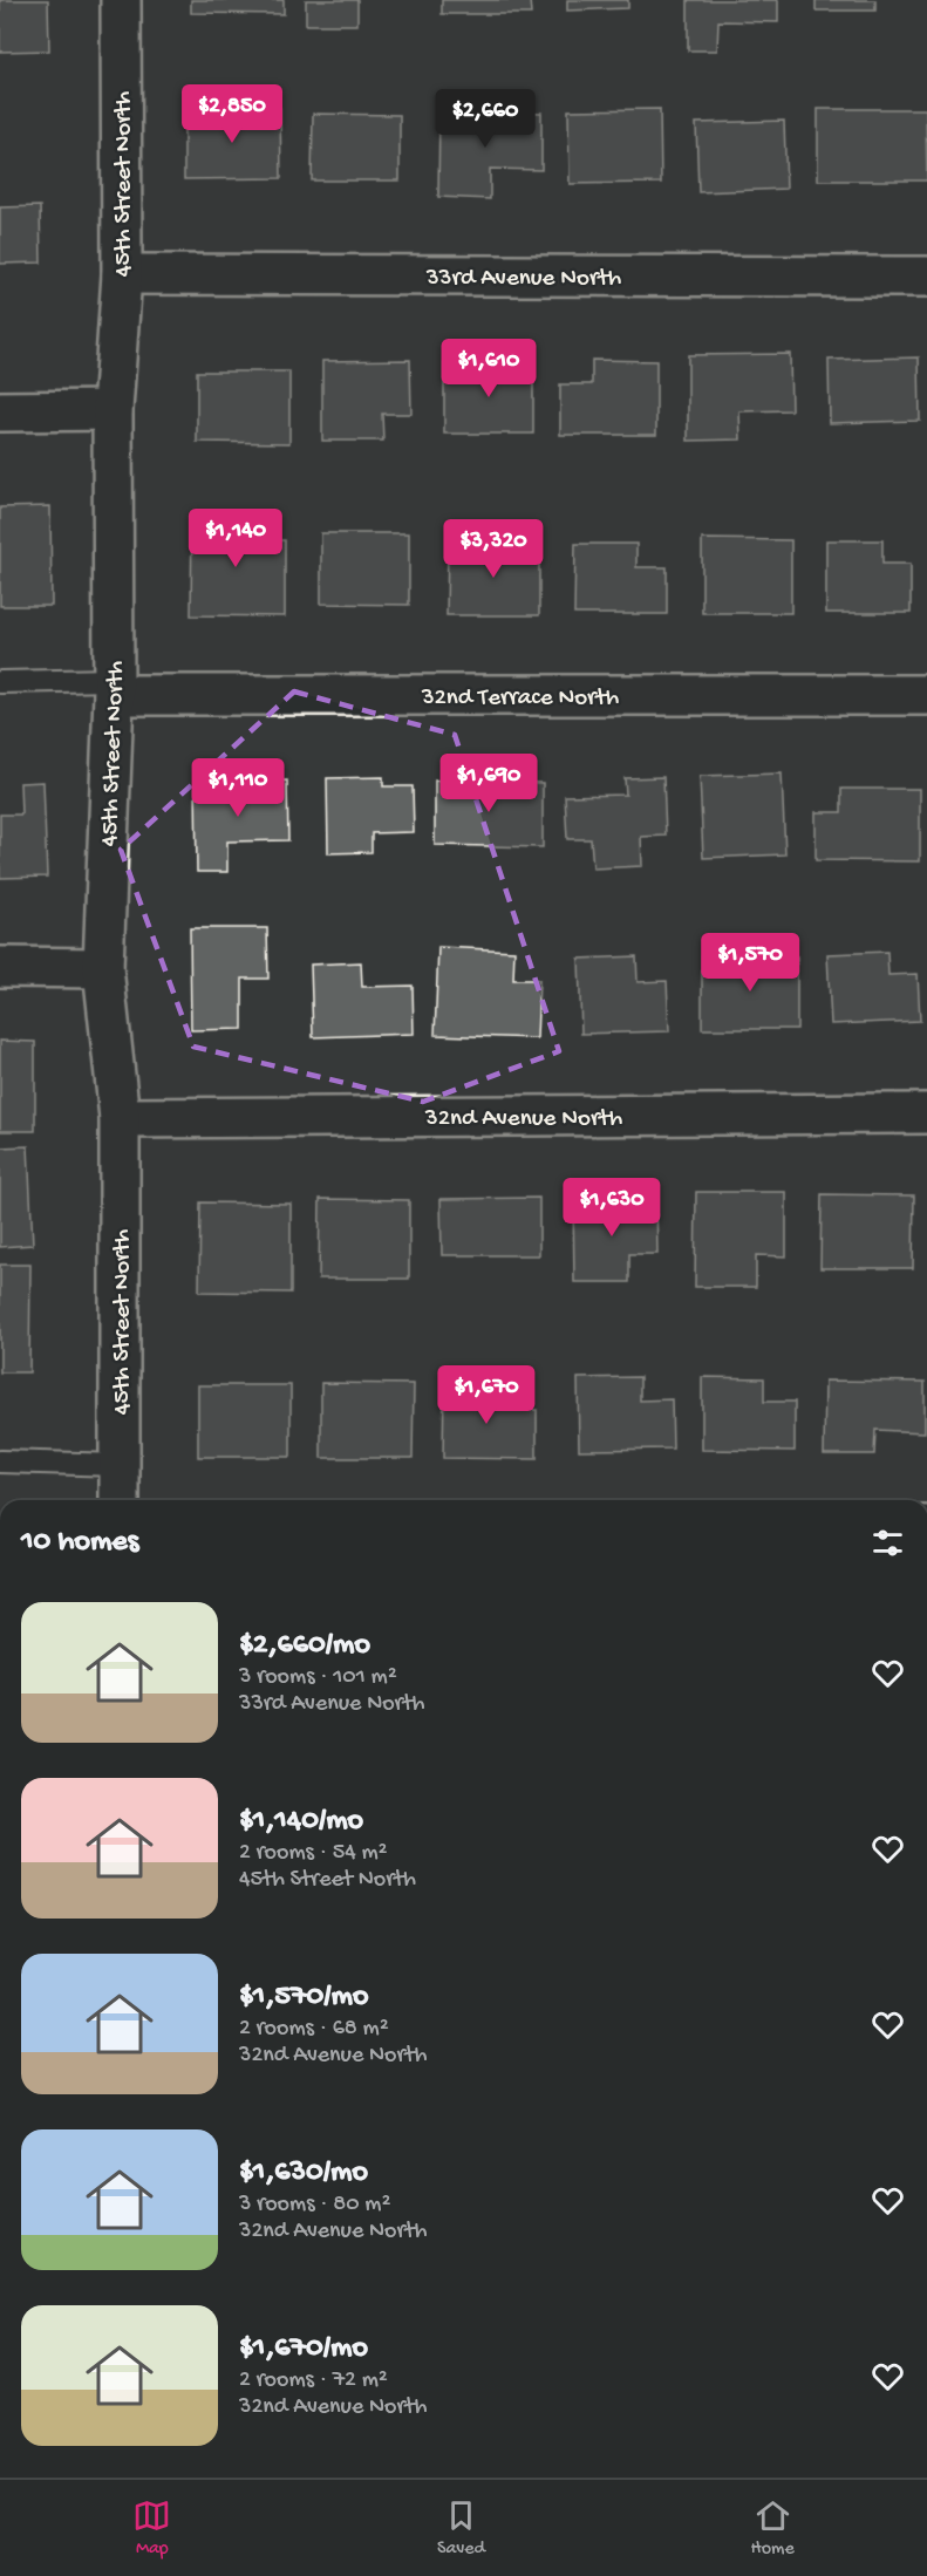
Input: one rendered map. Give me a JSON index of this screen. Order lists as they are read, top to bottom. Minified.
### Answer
{"streets":{"street":["45th Street North","33rd Avenue North","32nd Terrace North","32nd Avenue North"]},"crossings":[["45th Street North","33rd Avenue North"],["45th Street North","32nd Terrace North"],["45th Street North","32nd Avenue North"]],"page":{"price":["$2,850","$2,660","$1,610","$1,140","$3,320","$1,690","$1,110","$1,570","$1,630","$1,670"],"heading":"10 homes","list":[{"name":"$2,660/mo","note":"3 rooms · 101 m² · 33rd Avenue North"},{"name":"$1,140/mo","note":"2 rooms · 54 m² · 45th Street North"},{"name":"$1,570/mo","note":"2 rooms · 68 m² · 32nd Avenue North"},{"name":"$1,630/mo","note":"3 rooms · 80 m² · 32nd Avenue North"},{"name":"$1,670/mo","note":"2 rooms · 72 m² · 32nd Avenue North"}],"tabs":["Map","Saved","Home"]}}
